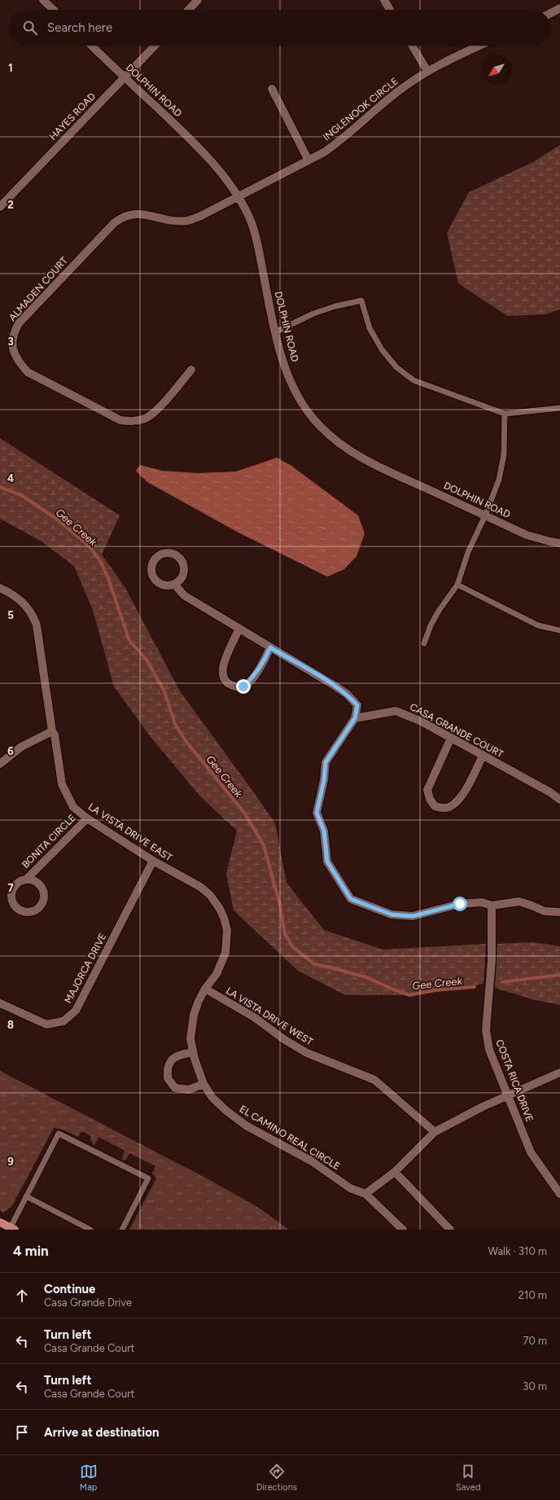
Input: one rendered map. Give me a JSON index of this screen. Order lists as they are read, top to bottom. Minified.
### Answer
{"streets":{"street":["DOLPHIN ROAD","INGLENOOK CIRCLE","HAYES ROAD","ALMADEN COURT","CASA GRANDE COURT","LA VISTA DRIVE EAST","BONITA CIRCLE","MAJORCA DRIVE","LA VISTA DRIVE WEST","COSTA RICA DRIVE","EL CAMINO REAL CIRCLE"]},"crossings":[["DOLPHIN ROAD","INGLENOOK CIRCLE"],["DOLPHIN ROAD","HAYES ROAD"],["DOLPHIN ROAD","ALMADEN COURT"],["INGLENOOK CIRCLE","ALMADEN COURT"],["LA VISTA DRIVE EAST","BONITA CIRCLE"],["LA VISTA DRIVE EAST","MAJORCA DRIVE"],["LA VISTA DRIVE EAST","LA VISTA DRIVE WEST"],["LA VISTA DRIVE EAST","EL CAMINO REAL CIRCLE"],["LA VISTA DRIVE WEST","EL CAMINO REAL CIRCLE"]],"water":["Gee Creek"],"north":"bottom left","page":{"search":"Search here","heading":["4 min","Walk · 310 m"],"list":[["Continue","Casa Grande Drive","210 m"],["Turn left","Casa Grande Court","70 m"],["Turn left","Casa Grande Court","30 m"],"Arrive at destination"],"nav":["Map","Directions","Saved"]},"grid":{"rows":["1","2","3","4","5","6","7","8","9"]}}
